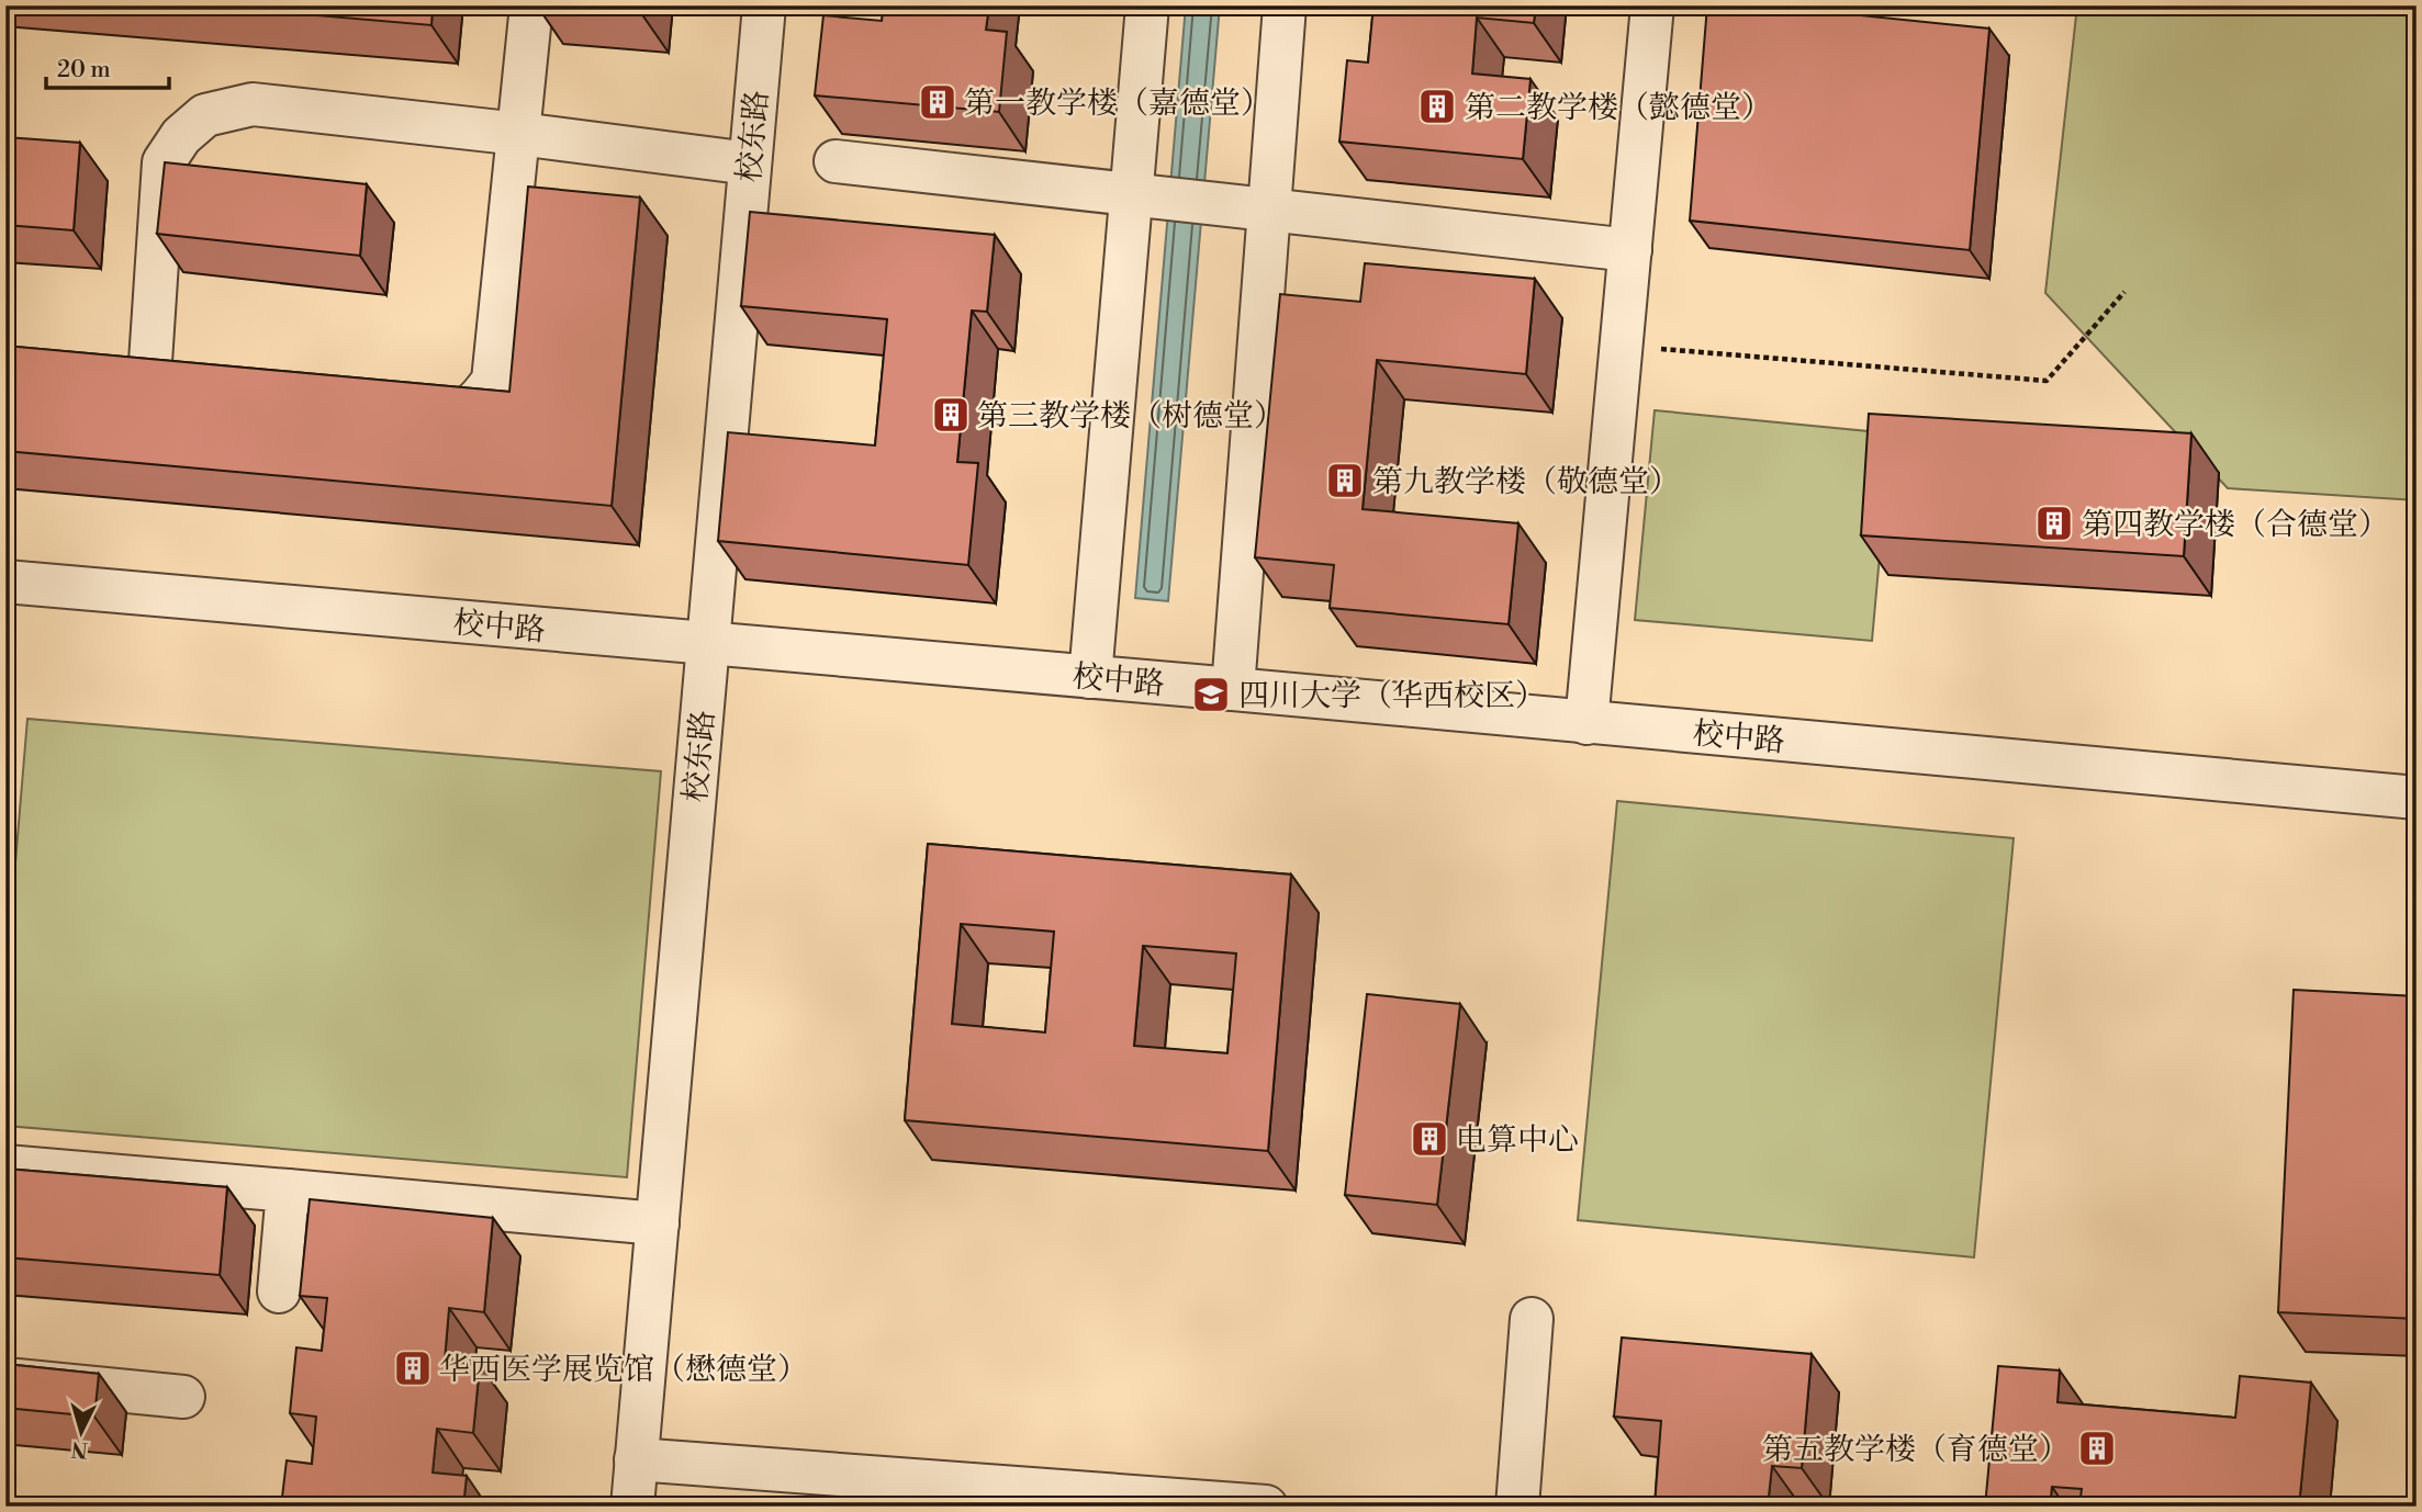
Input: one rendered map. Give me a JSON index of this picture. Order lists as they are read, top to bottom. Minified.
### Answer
{"streets":{"lane":["校东路","校中路"]},"crossings":[["校东路","校中路"]],"places":{"building":["第一教学楼（嘉德堂）","第二教学楼（懿德堂）","第三教学楼（树德堂）","第九教学楼（敬德堂）","第四教学楼（合德堂）","电算中心","华西医学展览馆（懋德堂）","第五教学楼（育德堂）"],"school or university":["四川大学（华西校区）"]},"scale_bar":"20 m","north":"bottom"}
